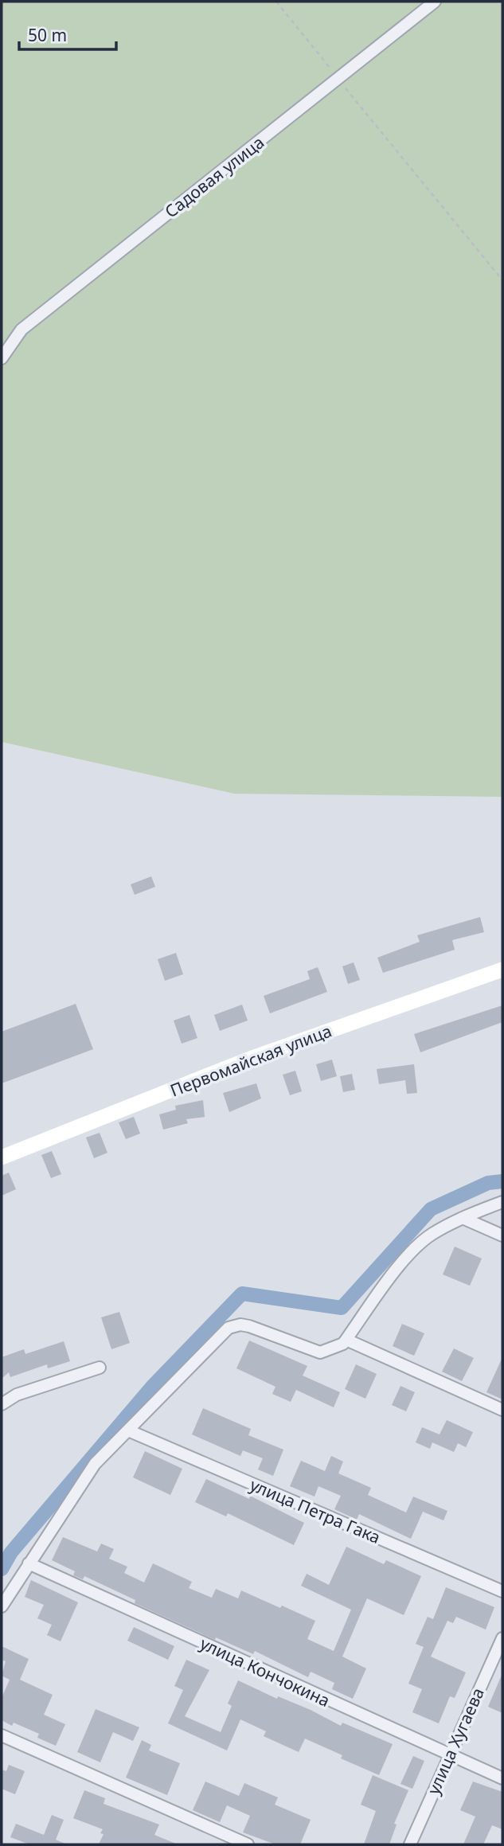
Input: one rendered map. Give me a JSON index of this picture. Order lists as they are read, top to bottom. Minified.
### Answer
{"streets":{"main road":["Первомайская улица"],"street":["Садовая улица","улица Петра Гака","улица Кончокина","улица Хугаева"]},"crossings":[["улица Кончокина","улица Хугаева"]],"scale_bar":"50 m"}
